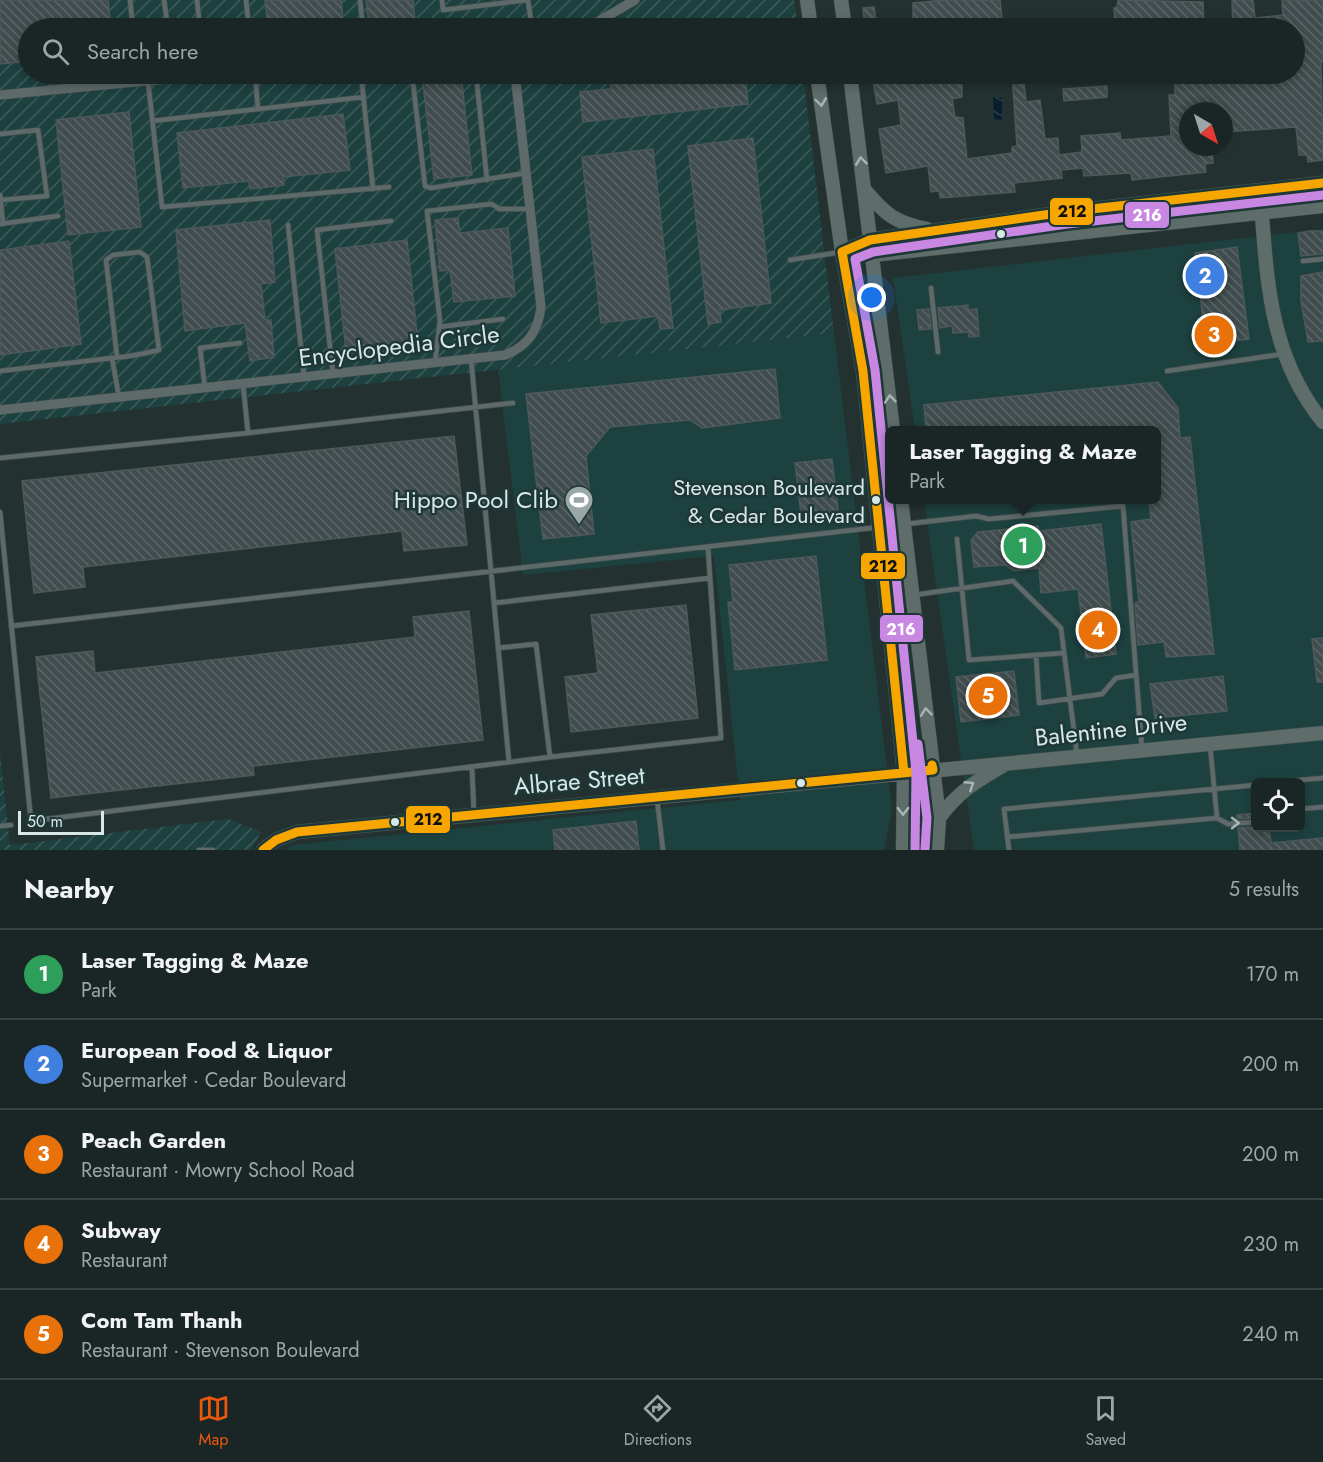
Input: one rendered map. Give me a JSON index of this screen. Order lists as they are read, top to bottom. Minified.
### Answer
{"streets":{"main road":["Balentine Drive","Albrae Street"],"street":["Encyclopedia Circle"]},"crossings":[["Balentine Drive","Albrae Street"]],"places":{"other":["Stevenson Boulevard & Cedar Boulevard"],"sports":["Hippo Pool Clib"]},"lines":["transit line 212","transit line 216"],"scale_bar":"50 m","north":"bottom right","page":{"search":"Search here","pins":["2","3","1","4","5"],"popup":["Laser Tagging & Maze","Park"],"scale":"50 m","heading":["Nearby","5 results"],"list":[{"mark":"1","name":"Laser Tagging & Maze","note":"Park","value":"170 m"},{"mark":"2","name":"European Food & Liquor","note":"Supermarket · Cedar Boulevard","value":"200 m"},{"mark":"3","name":"Peach Garden","note":"Restaurant · Mowry School Road","value":"200 m"},{"mark":"4","name":"Subway","note":"Restaurant","value":"230 m"},{"mark":"5","name":"Com Tam Thanh","note":"Restaurant · Stevenson Boulevard","value":"240 m"}],"nav":["Map","Directions","Saved"]}}
